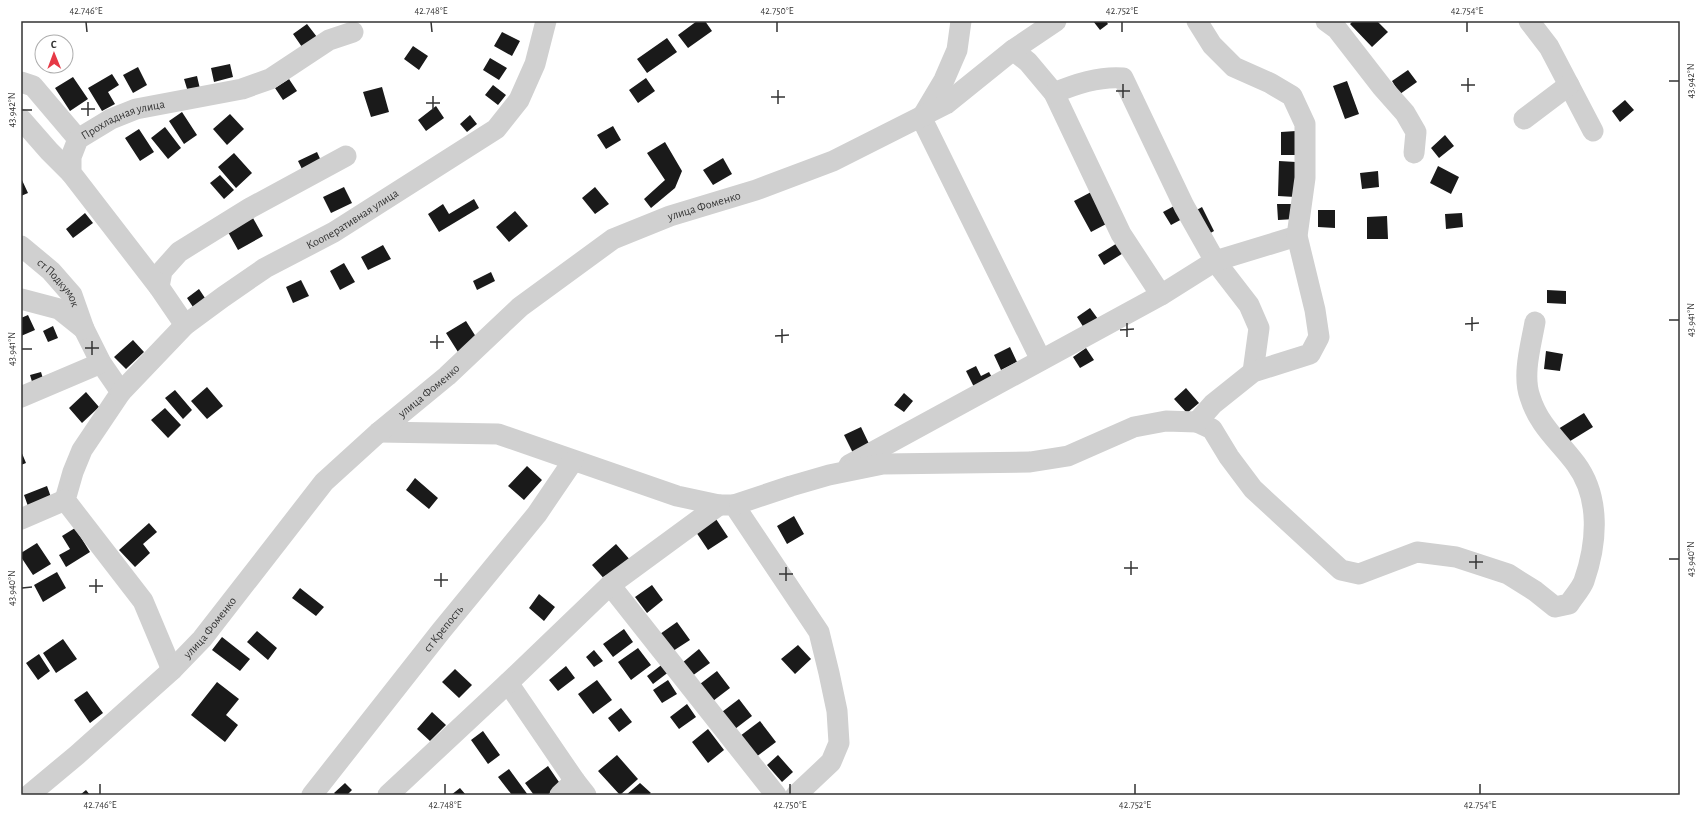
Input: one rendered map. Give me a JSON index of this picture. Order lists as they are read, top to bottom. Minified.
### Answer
{"streets":{"street":["Прохладная улица","улица Фоменко","Кооперативная улица","ст Подкумок","ст Крепость"]},"crossings":[["Кооперативная улица","ст Подкумок"]],"north":"top","coordinates":["42.746°E","42.748°E","42.750°E","42.752°E","42.754°E","43.942°N","43.941°N","43.940°N"]}
